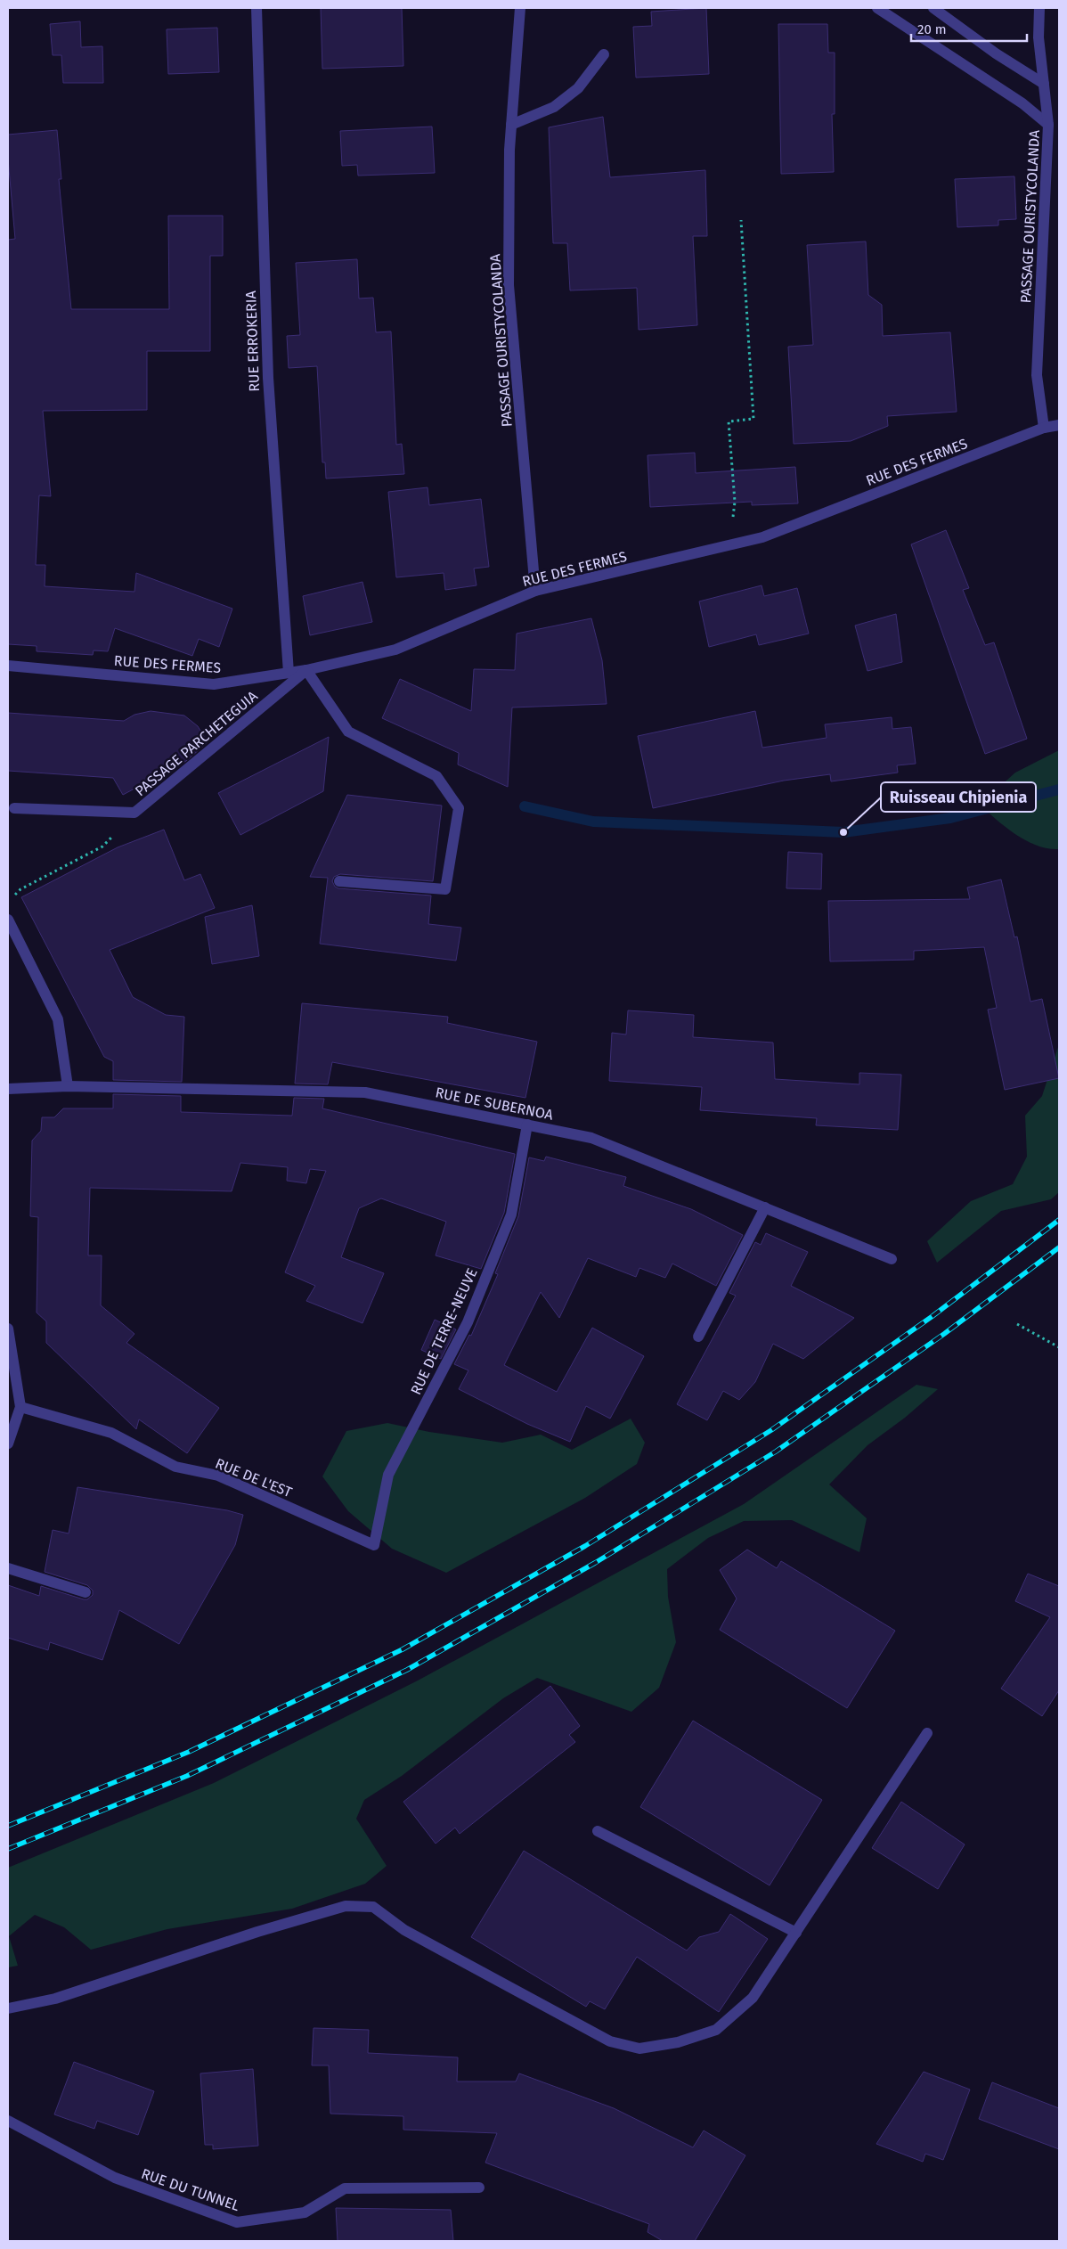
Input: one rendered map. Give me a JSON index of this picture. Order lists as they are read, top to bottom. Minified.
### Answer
{"streets":{"street":["PASSAGE OURISTYCOLANDA","RUE ERROKERIA","RUE DES FERMES","PASSAGE PARCHETEGUIA","RUE DE SUBERNOA","RUE DE TERRE-NEUVE","RUE DE L'EST","RUE DU TUNNEL"]},"crossings":[["PASSAGE OURISTYCOLANDA","RUE DES FERMES"],["RUE ERROKERIA","RUE DES FERMES"],["RUE DES FERMES","PASSAGE PARCHETEGUIA"],["RUE DE SUBERNOA","RUE DE TERRE-NEUVE"],["RUE DE TERRE-NEUVE","RUE DE L'EST"]],"places":["Ruisseau Chipienia"],"scale_bar":"20 m"}
